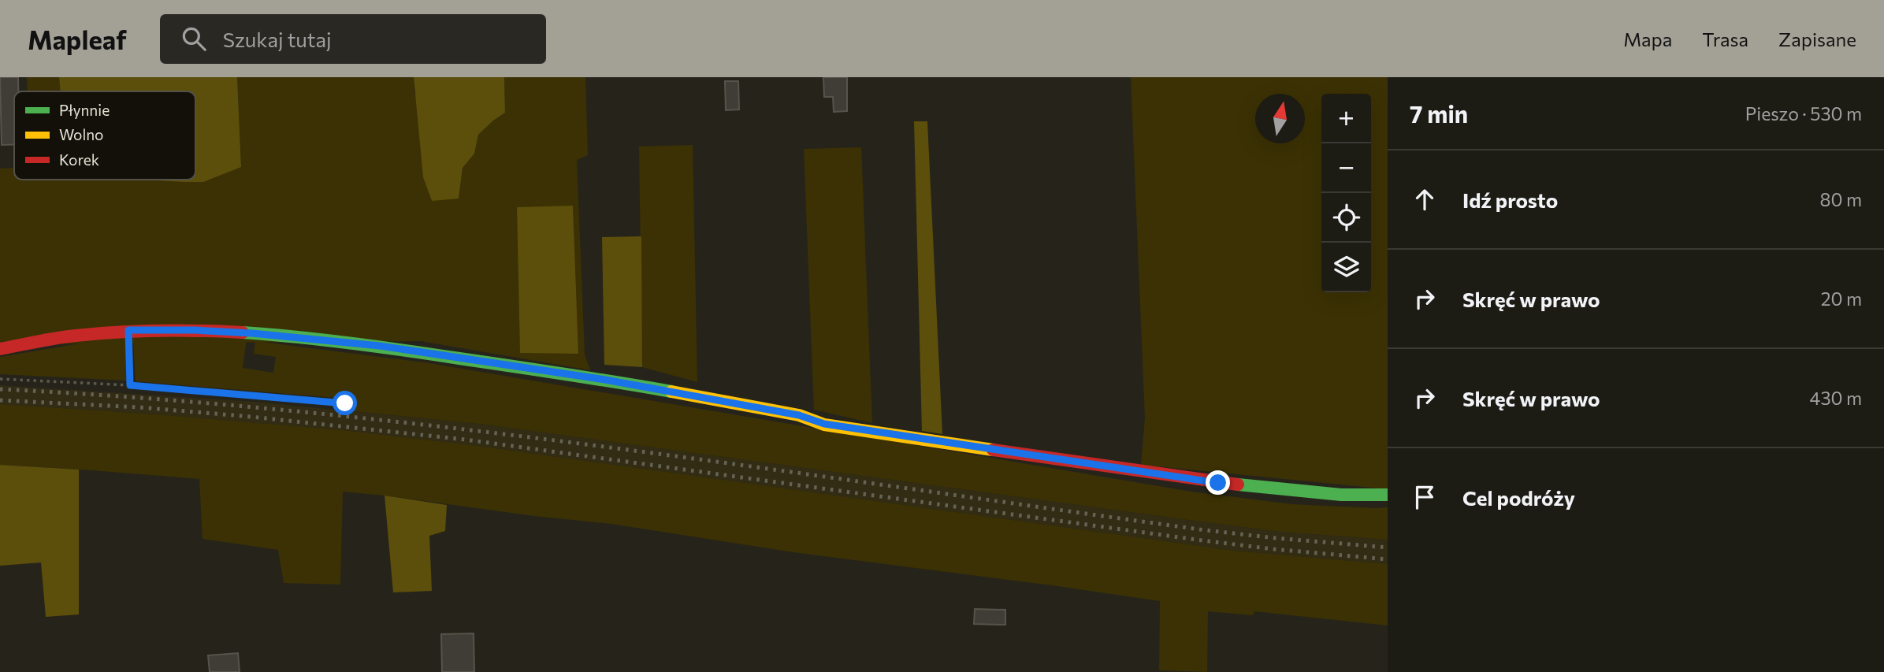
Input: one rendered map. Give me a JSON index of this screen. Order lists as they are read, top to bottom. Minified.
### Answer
{"legend":["Płynnie","Wolno","Korek"],"north":"top","page":{"header":"Mapleaf","search":"Szukaj tutaj","nav":["Mapa","Trasa","Zapisane"],"heading":["7 min","Pieszo · 530 m"],"map_buttons":["+","−"],"list":[["Idź prosto","80 m"],["Skręć w prawo","20 m"],["Skręć w prawo","430 m"],"Cel podróży"]}}
